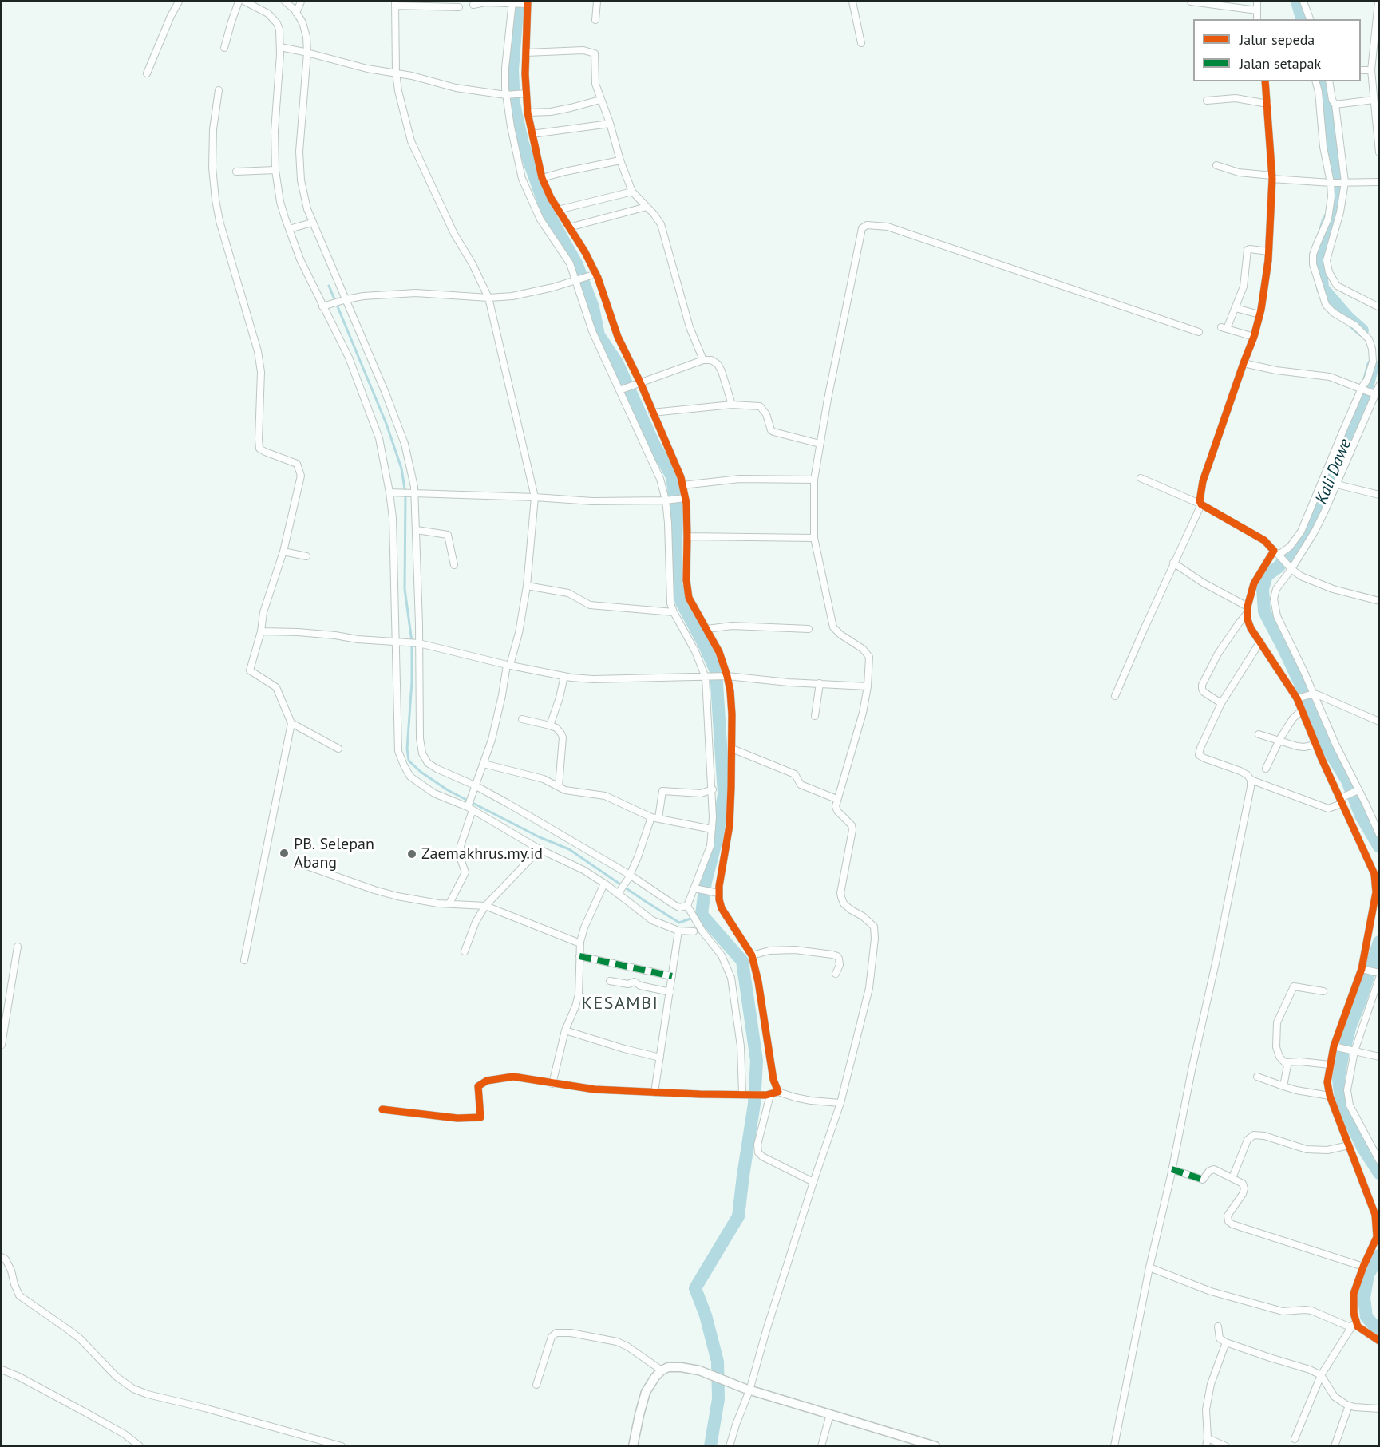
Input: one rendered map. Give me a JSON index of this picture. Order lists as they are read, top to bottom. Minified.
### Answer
{"districts":["KESAMBI"],"water":["Kali Dawe"],"places":["PB. Selepan Abang","Zaemakhrus.my.id"],"legend":["Jalur sepeda","Jalan setapak"]}
